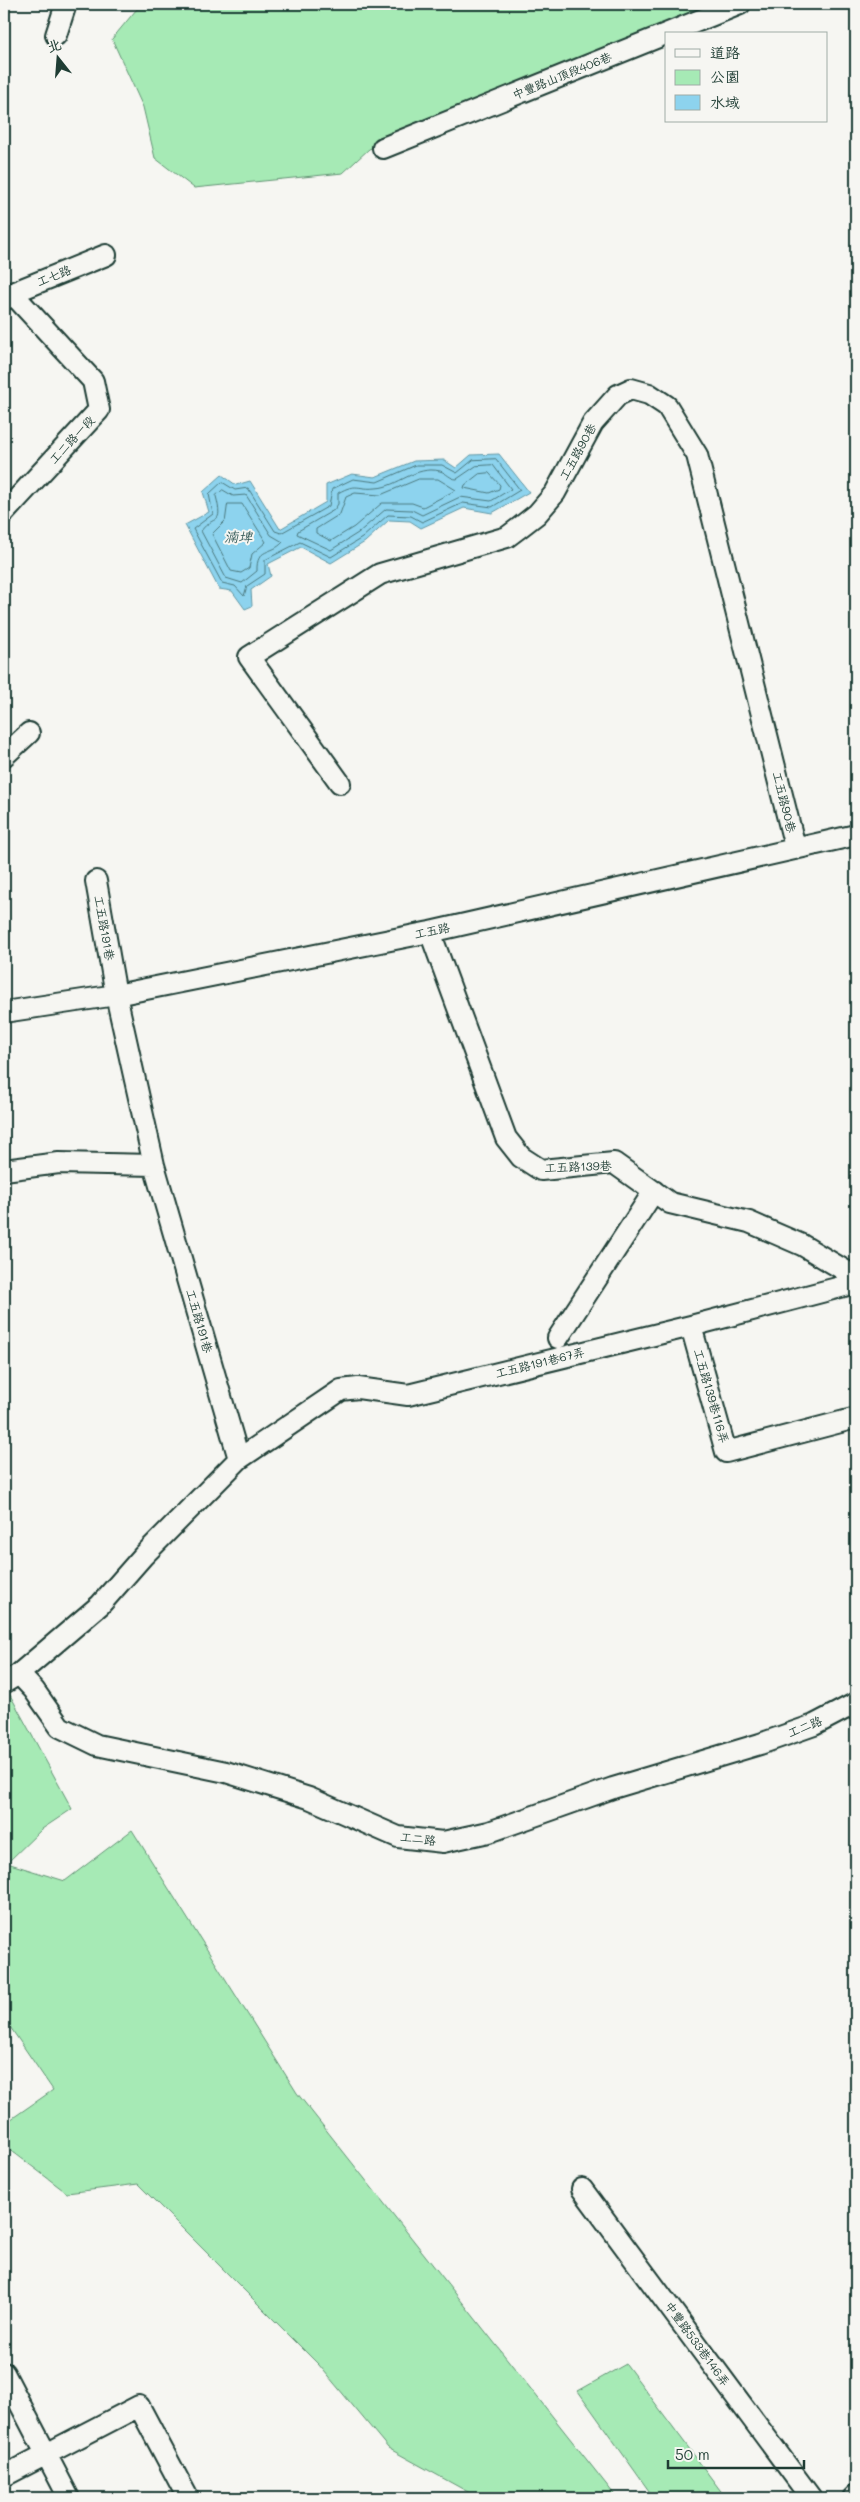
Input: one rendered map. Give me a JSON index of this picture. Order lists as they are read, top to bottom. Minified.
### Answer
{"streets":{"street":["中豐路山頂段406巷","工七路","工二路一段","工五路90巷","工五路191巷","工五路","工五路139巷","工五路191巷67弄","工五路139巷116弄","工二路","中豐路533巷146弄"]},"crossings":[["工七路","工二路一段"],["工五路90巷","工五路"],["工五路191巷","工五路"],["工五路191巷","工五路191巷67弄"],["工五路","工五路139巷"],["工五路191巷67弄","工五路139巷116弄"]],"water":["湳埤"],"legend":["道路","公園","水域"],"scale_bar":"50 m","north":"top"}
